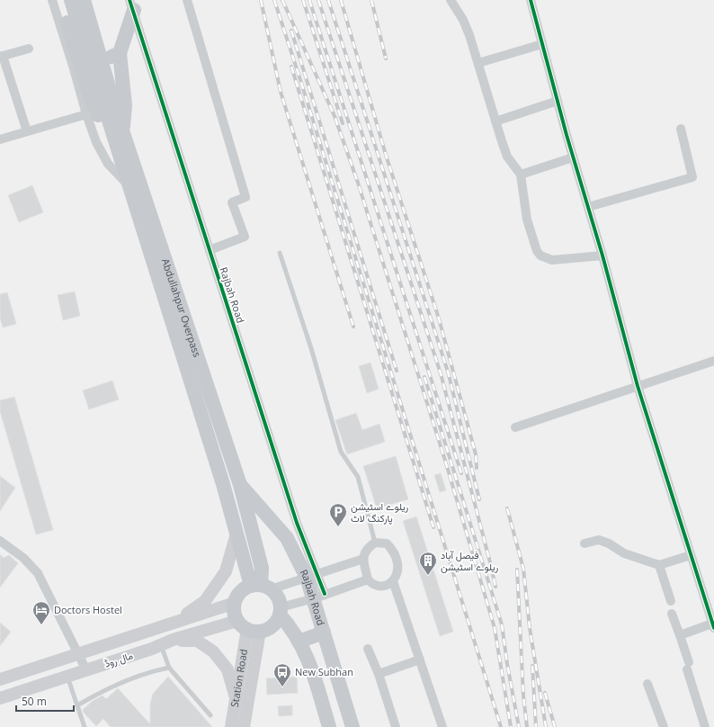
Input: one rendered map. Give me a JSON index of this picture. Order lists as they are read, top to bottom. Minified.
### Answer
{"streets":{"main road":["Rajbah Road","Abdullahpur Overpass","مال روڈ","Station Road"]},"crossings":[["Rajbah Road","Abdullahpur Overpass"],["Abdullahpur Overpass","مال روڈ"],["Abdullahpur Overpass","Station Road"],["مال روڈ","Station Road"]],"places":{"parking":["ریلوے اسٹیشن پارکنگ لاٹ"],"building":["فیصل آباد ریلوے اسٹیشن"],"hotel":["Doctors Hostel"],"bus stop":["New Subhan"]},"scale_bar":"50 m"}
